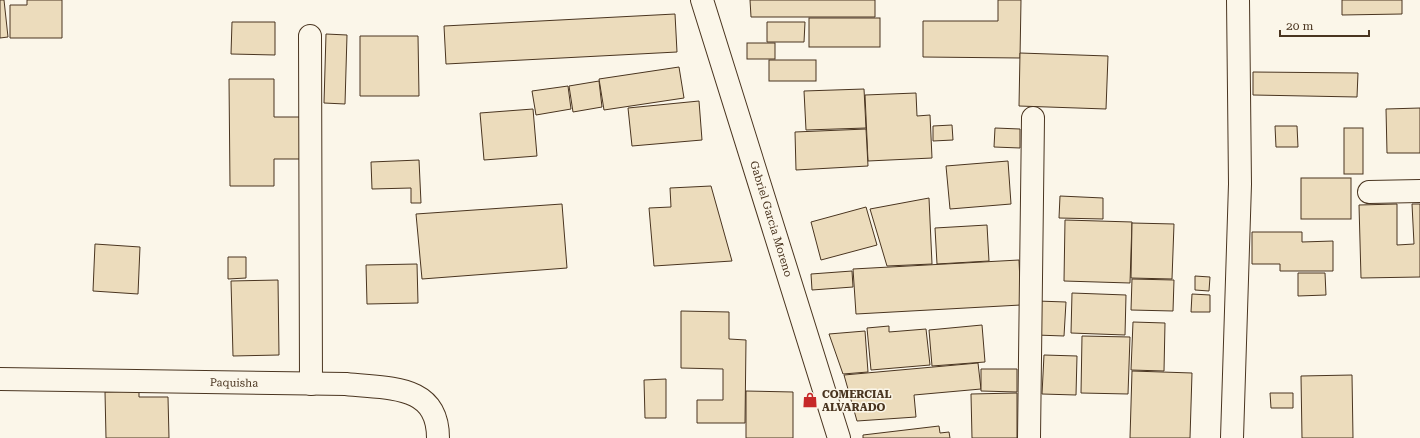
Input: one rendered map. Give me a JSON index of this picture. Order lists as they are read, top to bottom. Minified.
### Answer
{"streets":{"street":["Gabriel Garcia Moreno","Paquisha"]},"places":{"shop":["COMERCIAL ALVARADO"]},"scale_bar":"20 m"}
